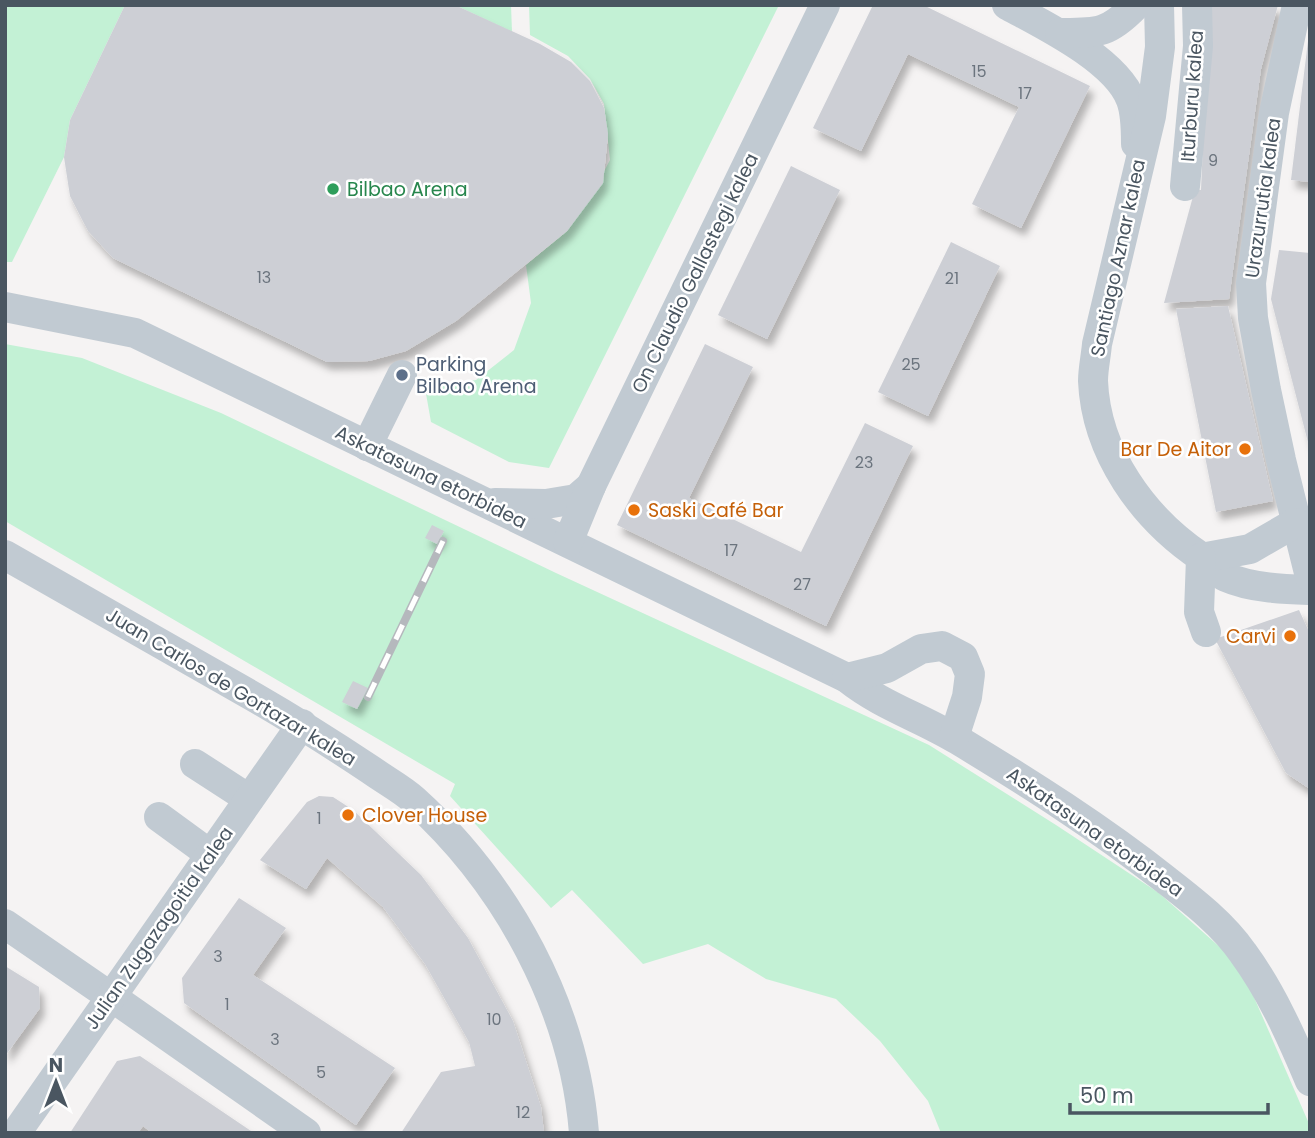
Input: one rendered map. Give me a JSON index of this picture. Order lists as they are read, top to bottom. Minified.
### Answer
{"streets":{"street":["Iturburu kalea","Urazurrutia kalea","Santiago Aznar kalea","On Claudio Gallastegi kalea","Askatasuna etorbidea","Juan Carlos de Gortazar kalea","Julian Zugazagoitia kalea"]},"crossings":[["On Claudio Gallastegi kalea","Askatasuna etorbidea"],["Juan Carlos de Gortazar kalea","Julian Zugazagoitia kalea"]],"places":["Bilbao Arena","Parking Bilbao Arena","Bar De Aitor","Saski Café Bar","Carvi","Clover House"],"house_numbers":["15","17","9","13","21","25","23","17","27","1","3","1","10","3","5","12"],"scale_bar":"50 m","north":"top"}
